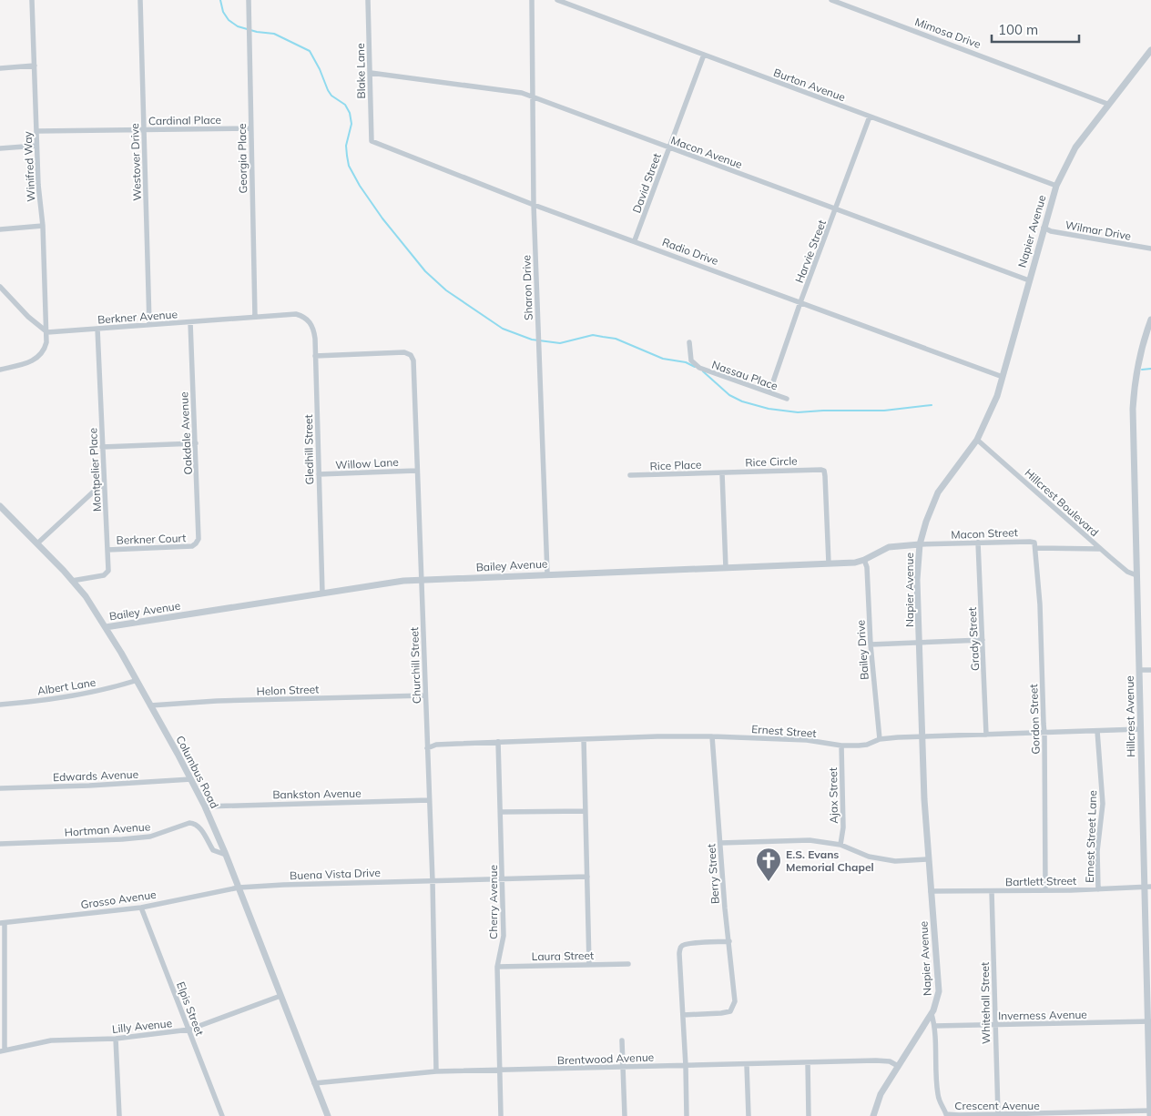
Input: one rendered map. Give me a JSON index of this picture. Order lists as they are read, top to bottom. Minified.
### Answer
{"streets":{"street":["Mimosa Drive","Blake Lane","Burton Avenue","Cardinal Place","Macon Avenue","Georgia Place","Westover Drive","Winifred Way","David Street","Wilmar Drive","Napier Avenue","Radio Drive","Harvie Street","Sharon Drive","Berkner Avenue","Nassau Place","Oakdale Avenue","Gledhill Street","Rice Circle","Willow Lane","Rice Place","Montpelier Place","Hillcrest Boulevard","Macon Street","Berkner Court","Bailey Avenue","Grady Street","Bailey Drive","Churchill Street","Albert Lane","Helon Street","Hillcrest Avenue","Gordon Street","Ernest Street","Columbus Road","Edwards Avenue","Bankston Avenue","Ajax Street","Hortman Avenue","Ernest Street Lane","Buena Vista Drive","Berry Street","Bartlett Street","Grosso Avenue","Cherry Avenue","Laura Street","Whitehall Street","Elpis Street","Inverness Avenue","Lilly Avenue","Brentwood Avenue","Crescent Avenue"]},"crossings":[["Mimosa Drive","Napier Avenue"],["Blake Lane","Macon Avenue"],["Blake Lane","Radio Drive"],["Burton Avenue","David Street"],["Burton Avenue","Napier Avenue"],["Burton Avenue","Harvie Street"],["Cardinal Place","Georgia Place"],["Cardinal Place","Westover Drive"],["Cardinal Place","Winifred Way"],["Macon Avenue","David Street"],["Macon Avenue","Napier Avenue"],["Macon Avenue","Harvie Street"],["Macon Avenue","Sharon Drive"],["Georgia Place","Berkner Avenue"],["Westover Drive","Berkner Avenue"],["Winifred Way","Berkner Avenue"],["David Street","Radio Drive"],["Wilmar Drive","Napier Avenue"],["Napier Avenue","Radio Drive"],["Napier Avenue","Hillcrest Boulevard"],["Napier Avenue","Macon Street"],["Napier Avenue","Bailey Avenue"],["Napier Avenue","Ernest Street"],["Napier Avenue","Bartlett Street"],["Napier Avenue","Brentwood Avenue"],["Napier Avenue","Crescent Avenue"],["Radio Drive","Harvie Street"],["Radio Drive","Sharon Drive"],["Harvie Street","Nassau Place"],["Sharon Drive","Bailey Avenue"],["Berkner Avenue","Oakdale Avenue"],["Berkner Avenue","Gledhill Street"],["Berkner Avenue","Montpelier Place"],["Oakdale Avenue","Berkner Court"],["Gledhill Street","Willow Lane"],["Gledhill Street","Bailey Avenue"],["Gledhill Street","Churchill Street"],["Rice Circle","Rice Place"],["Rice Circle","Bailey Avenue"],["Willow Lane","Churchill Street"],["Montpelier Place","Berkner Court"],["Montpelier Place","Columbus Road"],["Hillcrest Boulevard","Macon Street"],["Hillcrest Boulevard","Hillcrest Avenue"],["Macon Street","Bailey Avenue"],["Macon Street","Grady Street"],["Macon Street","Gordon Street"],["Bailey Avenue","Bailey Drive"],["Bailey Avenue","Churchill Street"],["Bailey Avenue","Columbus Road"],["Grady Street","Ernest Street"],["Bailey Drive","Ernest Street"],["Churchill Street","Helon Street"],["Churchill Street","Ernest Street"],["Churchill Street","Bankston Avenue"],["Churchill Street","Buena Vista Drive"],["Churchill Street","Brentwood Avenue"],["Albert Lane","Columbus Road"],["Helon Street","Columbus Road"],["Hillcrest Avenue","Ernest Street"],["Hillcrest Avenue","Bartlett Street"],["Hillcrest Avenue","Inverness Avenue"],["Hillcrest Avenue","Crescent Avenue"],["Gordon Street","Ernest Street"],["Gordon Street","Bartlett Street"],["Ernest Street","Ajax Street"],["Ernest Street","Ernest Street Lane"],["Ernest Street","Berry Street"],["Ernest Street","Cherry Avenue"],["Columbus Road","Edwards Avenue"],["Columbus Road","Bankston Avenue"],["Columbus Road","Hortman Avenue"],["Columbus Road","Buena Vista Drive"],["Columbus Road","Grosso Avenue"],["Columbus Road","Lilly Avenue"],["Columbus Road","Brentwood Avenue"],["Ernest Street Lane","Bartlett Street"],["Buena Vista Drive","Grosso Avenue"],["Buena Vista Drive","Cherry Avenue"],["Bartlett Street","Whitehall Street"],["Grosso Avenue","Elpis Street"],["Cherry Avenue","Laura Street"],["Cherry Avenue","Brentwood Avenue"],["Whitehall Street","Inverness Avenue"],["Whitehall Street","Crescent Avenue"],["Elpis Street","Lilly Avenue"],["Inverness Avenue","Crescent Avenue"]],"places":{"church":["E.S. Evans Memorial Chapel"]},"scale_bar":"100 m"}
